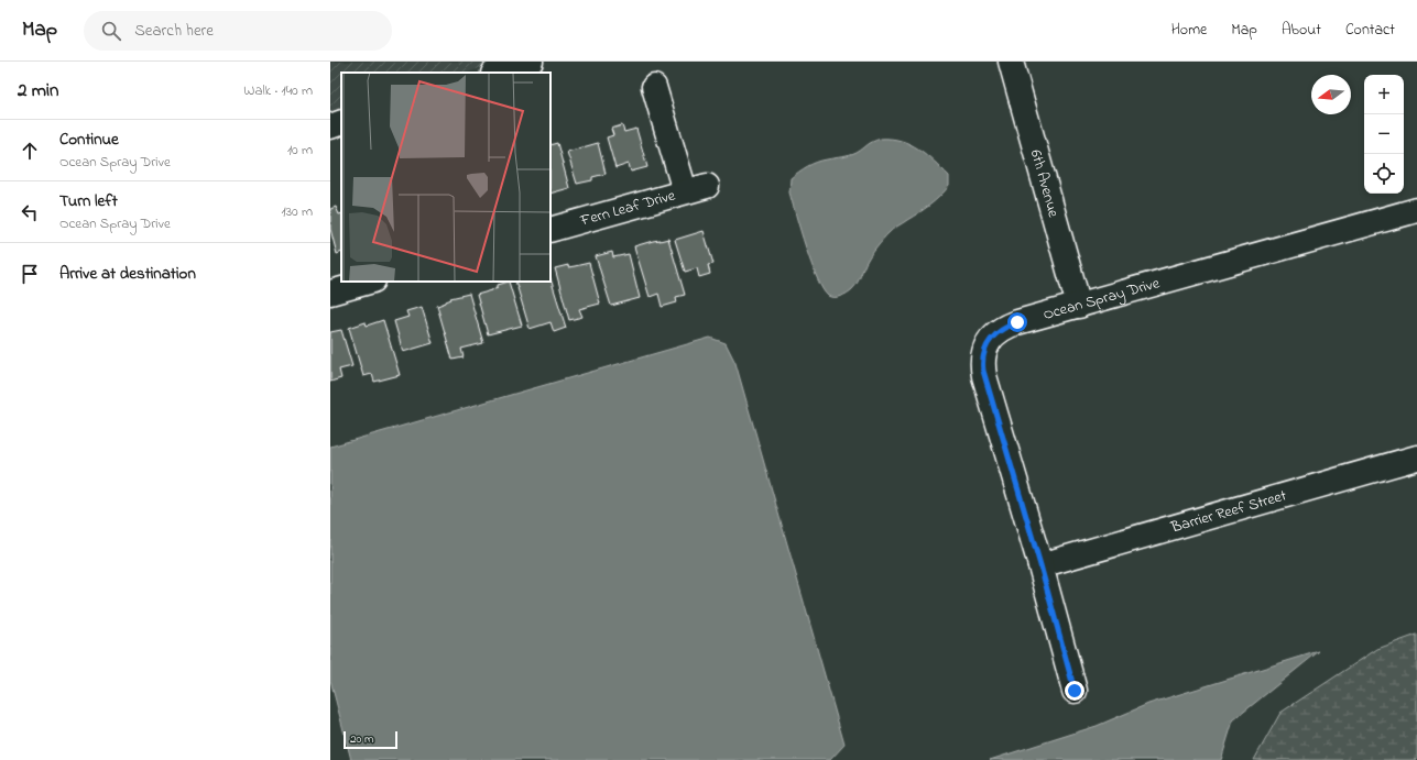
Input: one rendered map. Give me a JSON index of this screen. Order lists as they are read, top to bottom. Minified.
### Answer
{"streets":{"street":["6th Avenue","Fern Leaf Drive","Ocean Spray Drive","Barrier Reef Street"]},"crossings":[["6th Avenue","Ocean Spray Drive"],["Ocean Spray Drive","Barrier Reef Street"]],"scale_bar":"20 m","north":"left","page":{"header":"Map","search":"Search here","nav":["Home","Map","About","Contact"],"heading":["2 min","Walk · 140 m"],"map_buttons":["+","−"],"list":[["Continue","Ocean Spray Drive","10 m"],["Turn left","Ocean Spray Drive","130 m"],"Arrive at destination"],"scale":"20 m"}}
